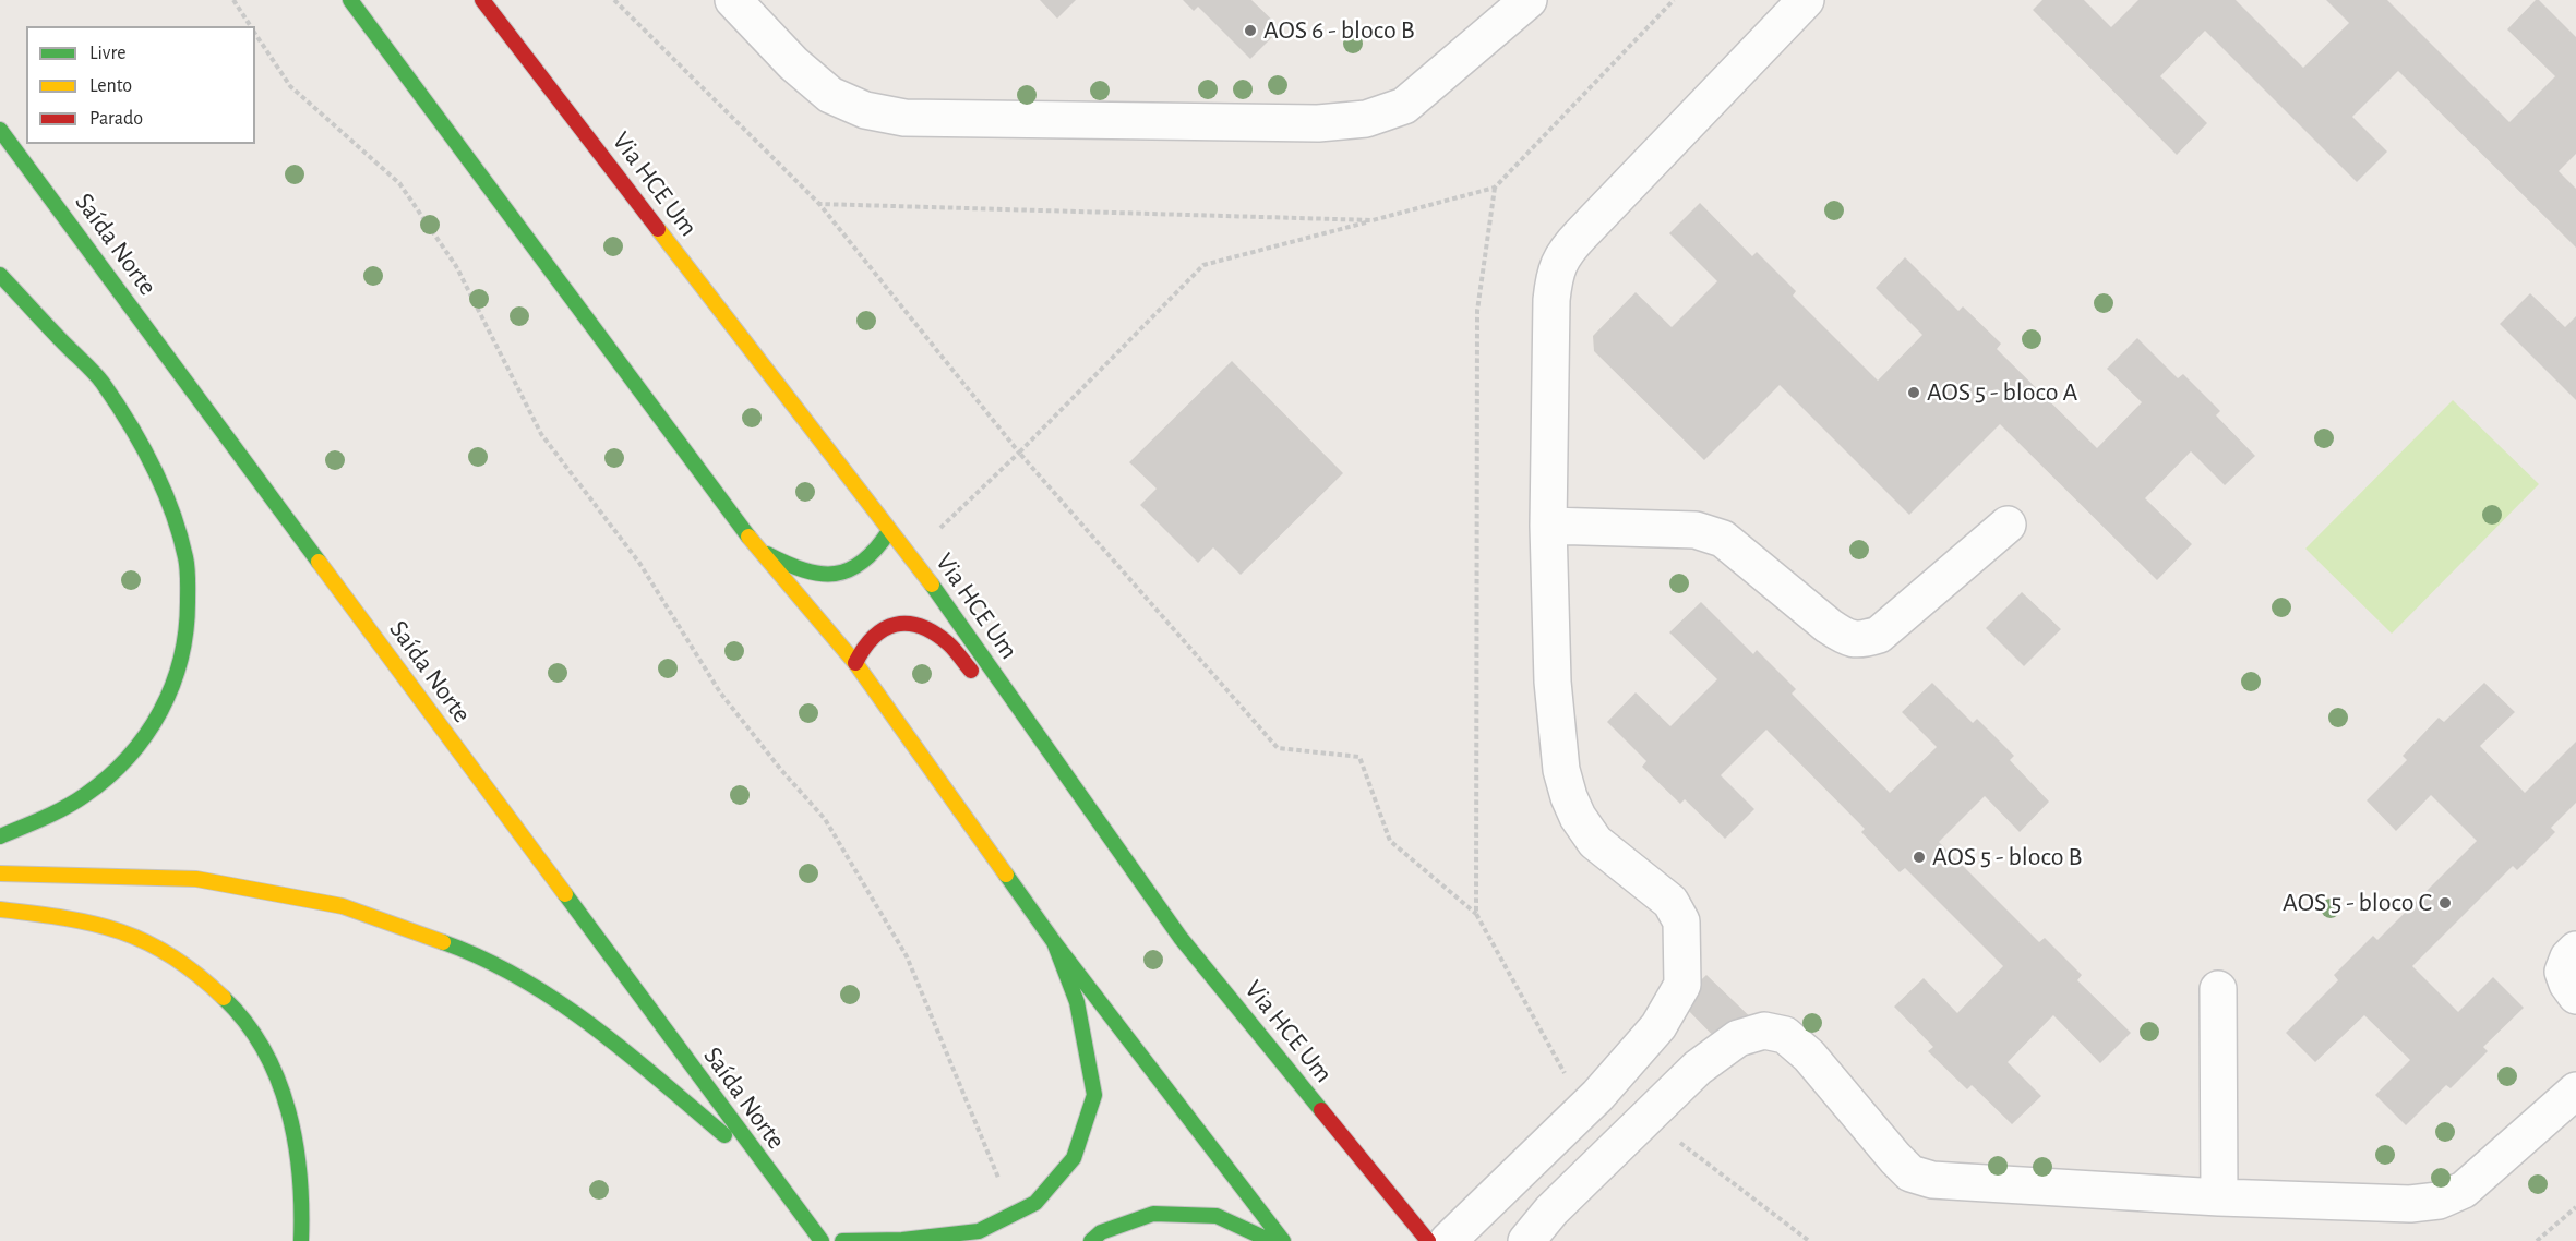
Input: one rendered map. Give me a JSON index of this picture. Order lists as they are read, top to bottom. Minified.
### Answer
{"streets":{"main road":["Via HCE Um","Saída Norte"]},"places":["AOS 6 - bloco B","AOS 5 - bloco A","AOS 5 - bloco B","AOS 5 - bloco C"],"legend":["Livre","Lento","Parado"]}
